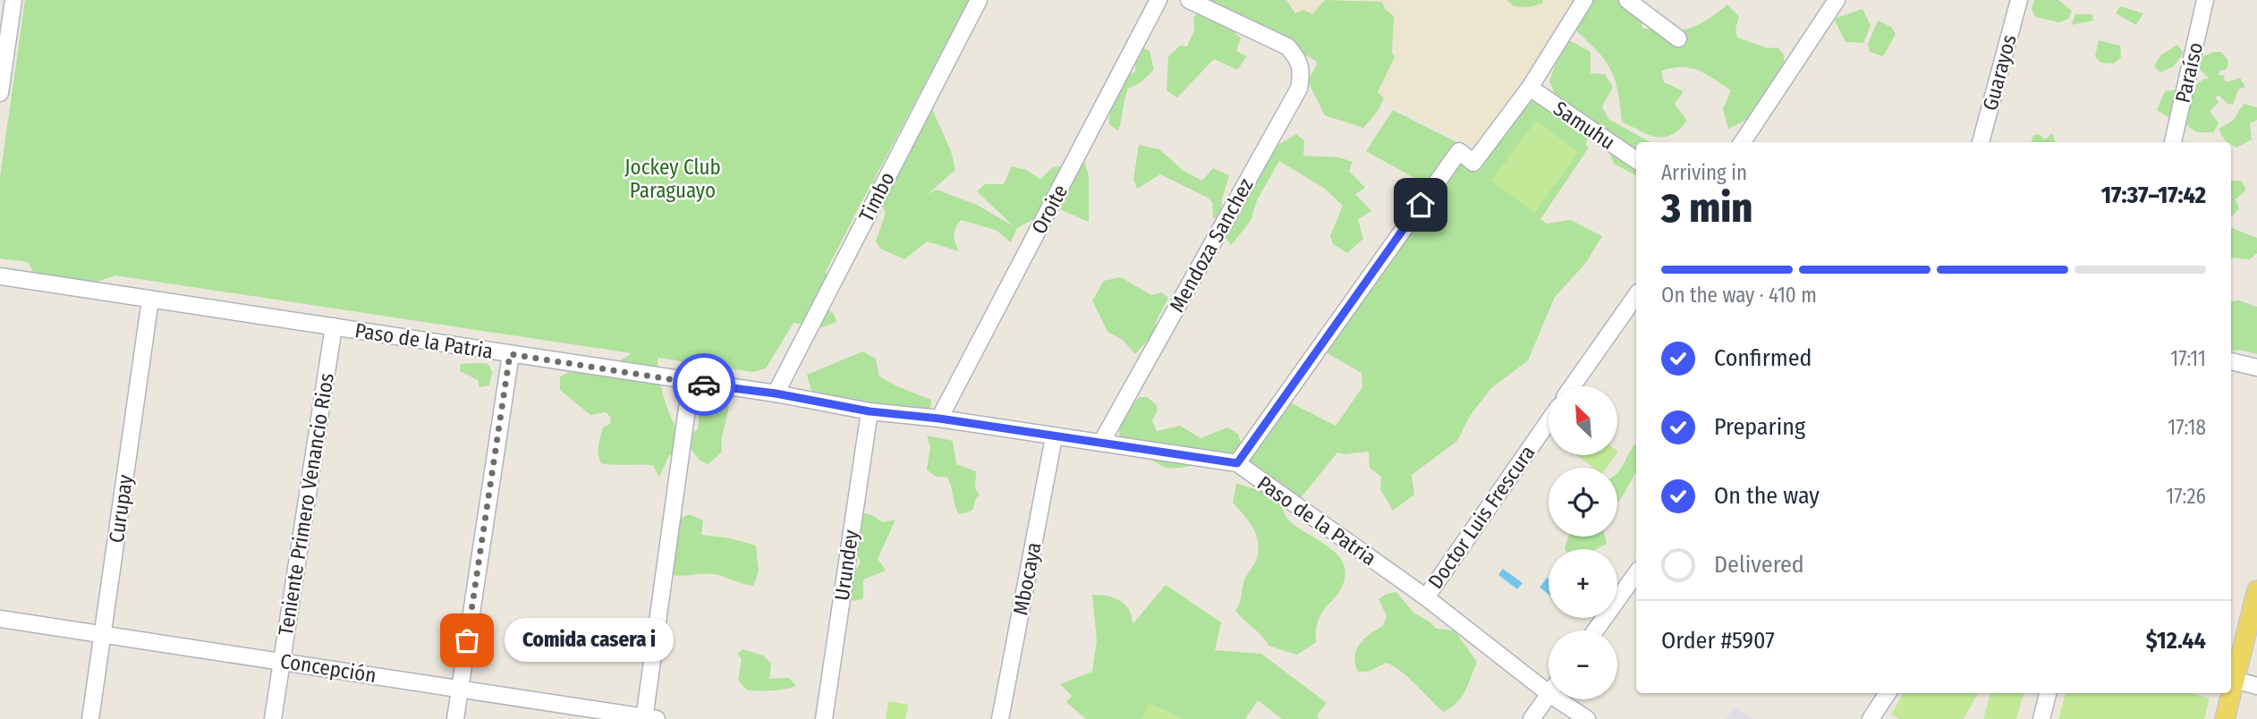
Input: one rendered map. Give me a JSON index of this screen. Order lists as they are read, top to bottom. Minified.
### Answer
{"streets":{"street":["Guarayos","Paraíso","Samuhu","Timbo","Oroite","Mendoza Sanchez","Paso de la Patria","Teniente Primero Venancio Rios","Curupay","Doctor Luis Frescura","Urundey","Mbocaya","Concepción"]},"crossings":[["Timbo","Paso de la Patria"],["Oroite","Paso de la Patria"],["Mendoza Sanchez","Paso de la Patria"],["Paso de la Patria","Teniente Primero Venancio Rios"],["Paso de la Patria","Curupay"],["Paso de la Patria","Doctor Luis Frescura"],["Paso de la Patria","Urundey"],["Paso de la Patria","Mbocaya"],["Teniente Primero Venancio Rios","Concepción"],["Curupay","Concepción"]],"parks":["Jockey Club Paraguayo"],"places":["Comida casera i"],"north":"top left","page":{"heading":["3 min","Arriving in","17:37–17:42"],"panel":["Order #5907","$12.44"],"bar":"On the way · 410 m","list":[["Confirmed","17:11"],["Preparing","17:18"],["On the way","17:26"],"Delivered"],"map_buttons":["+","−"],"bubble":"Comida casera i"}}
